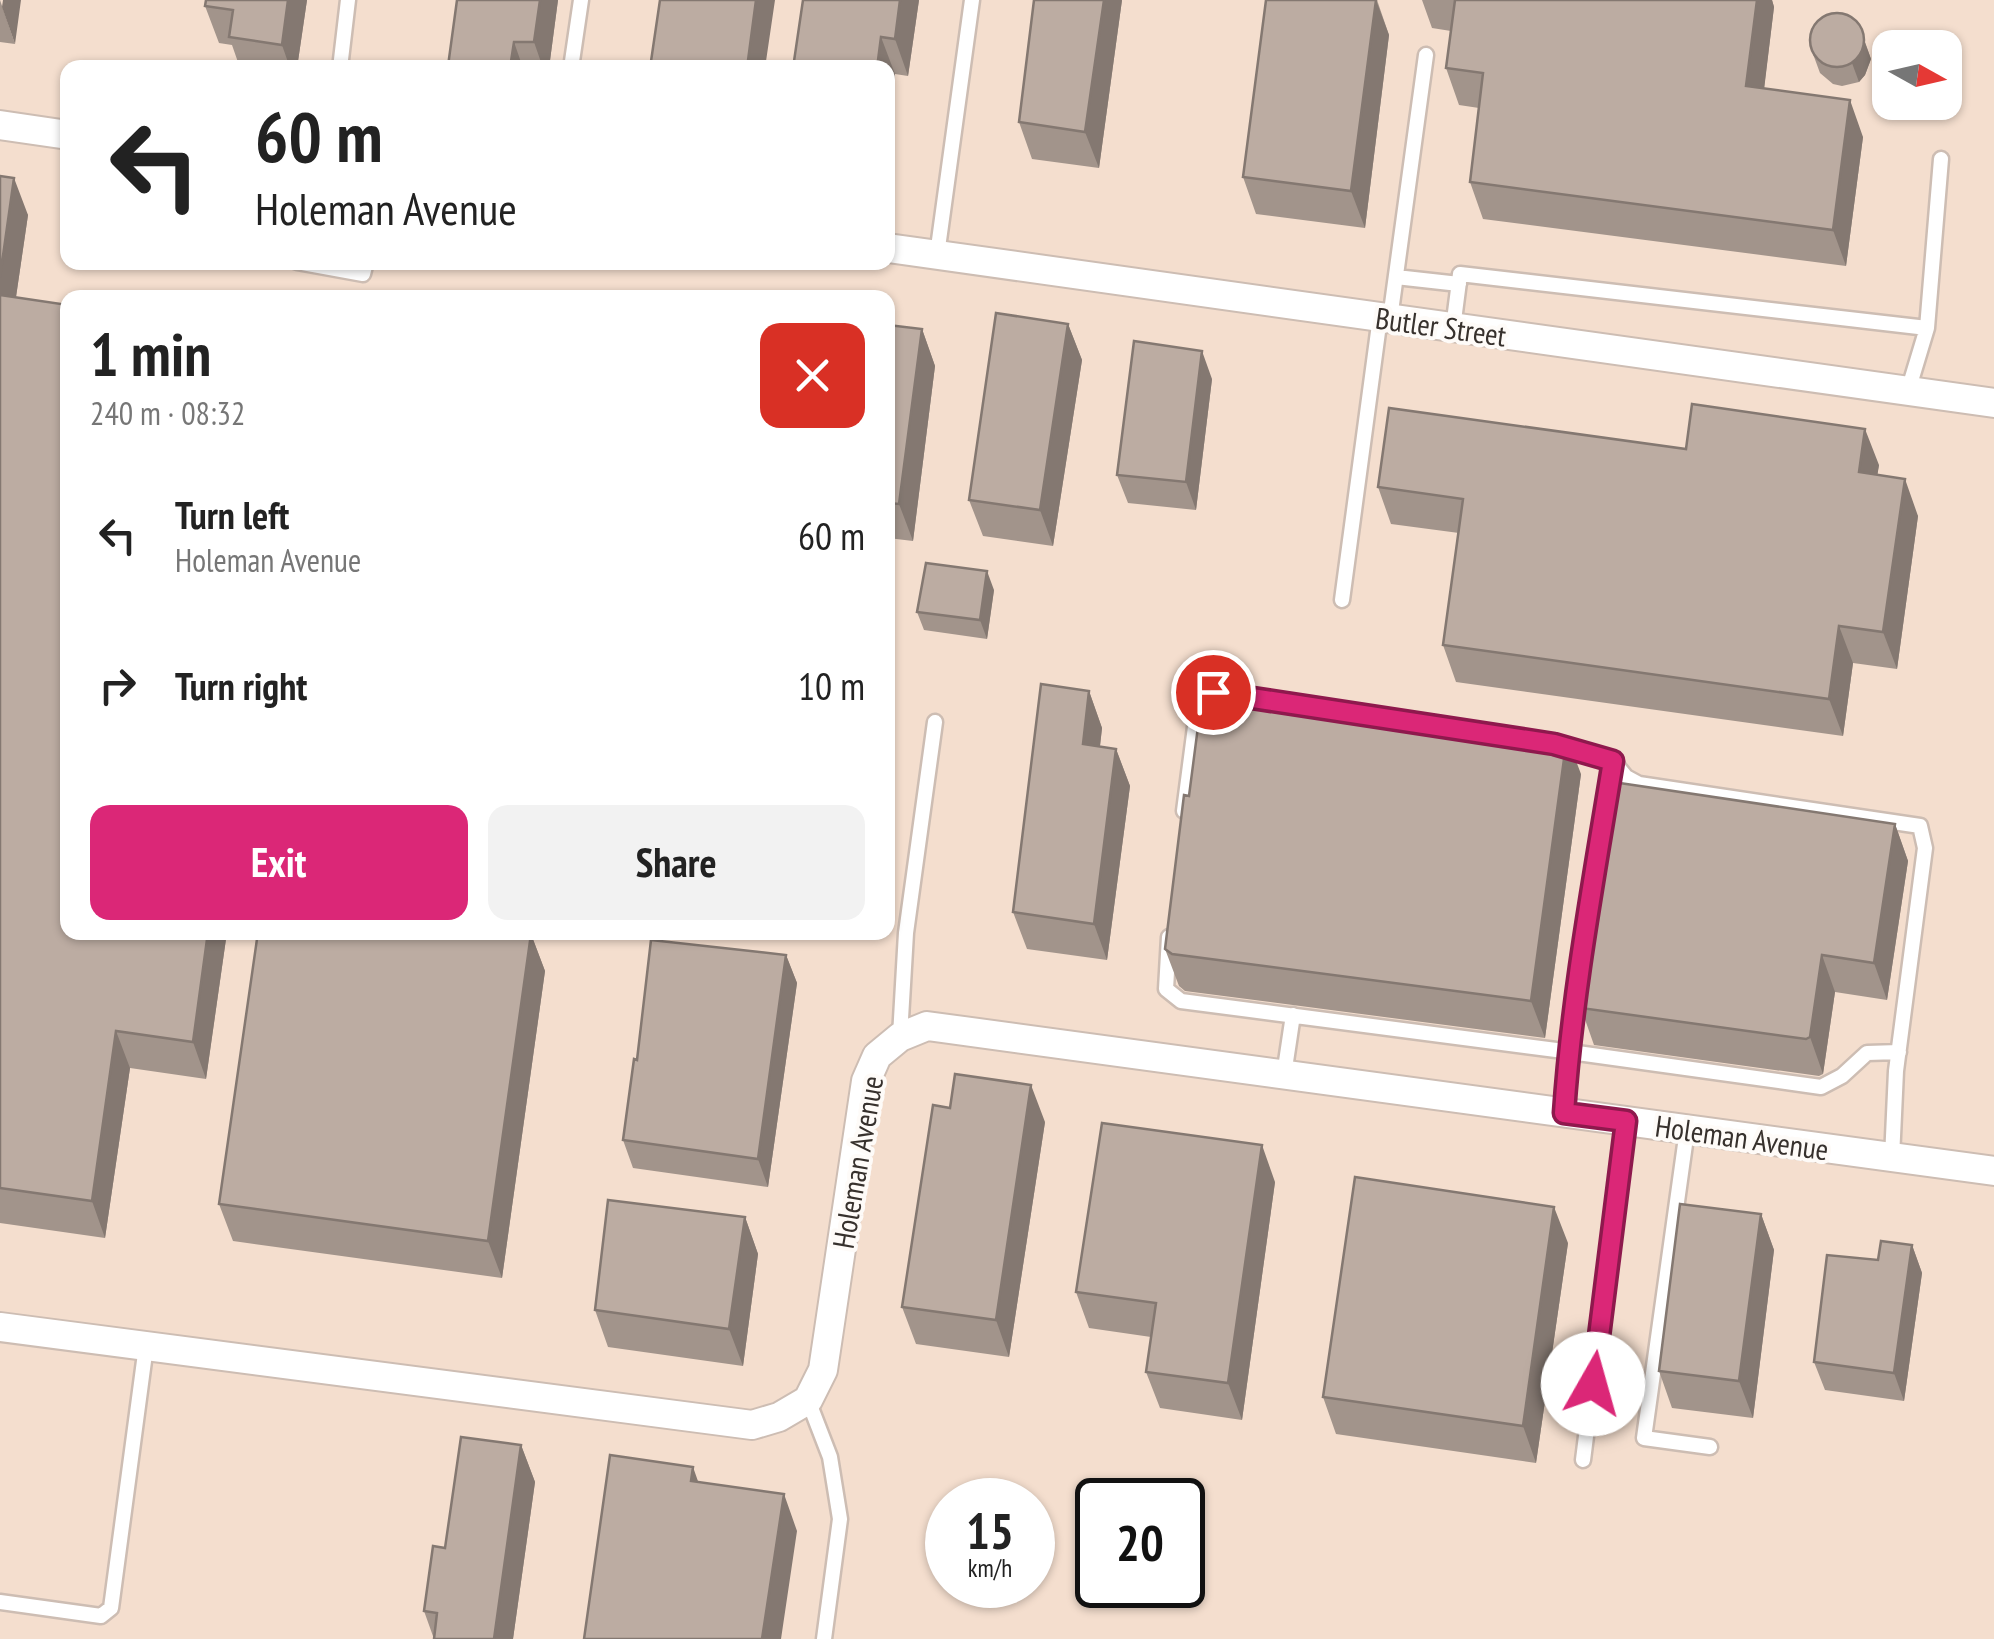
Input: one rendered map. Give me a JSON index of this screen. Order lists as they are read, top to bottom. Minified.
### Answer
{"streets":{"street":["Butler Street","Holeman Avenue"]},"north":"right","page":{"turn":["60 m","Holeman Avenue"],"heading":["1 min","240 m · 08:32"],"list":[{"name":"Turn left","note":"Holeman Avenue","value":"60 m"},{"name":"Turn right","value":"10 m"}],"buttons":["Exit","Share"],"speed":"15 km/h","limit":"20"}}
